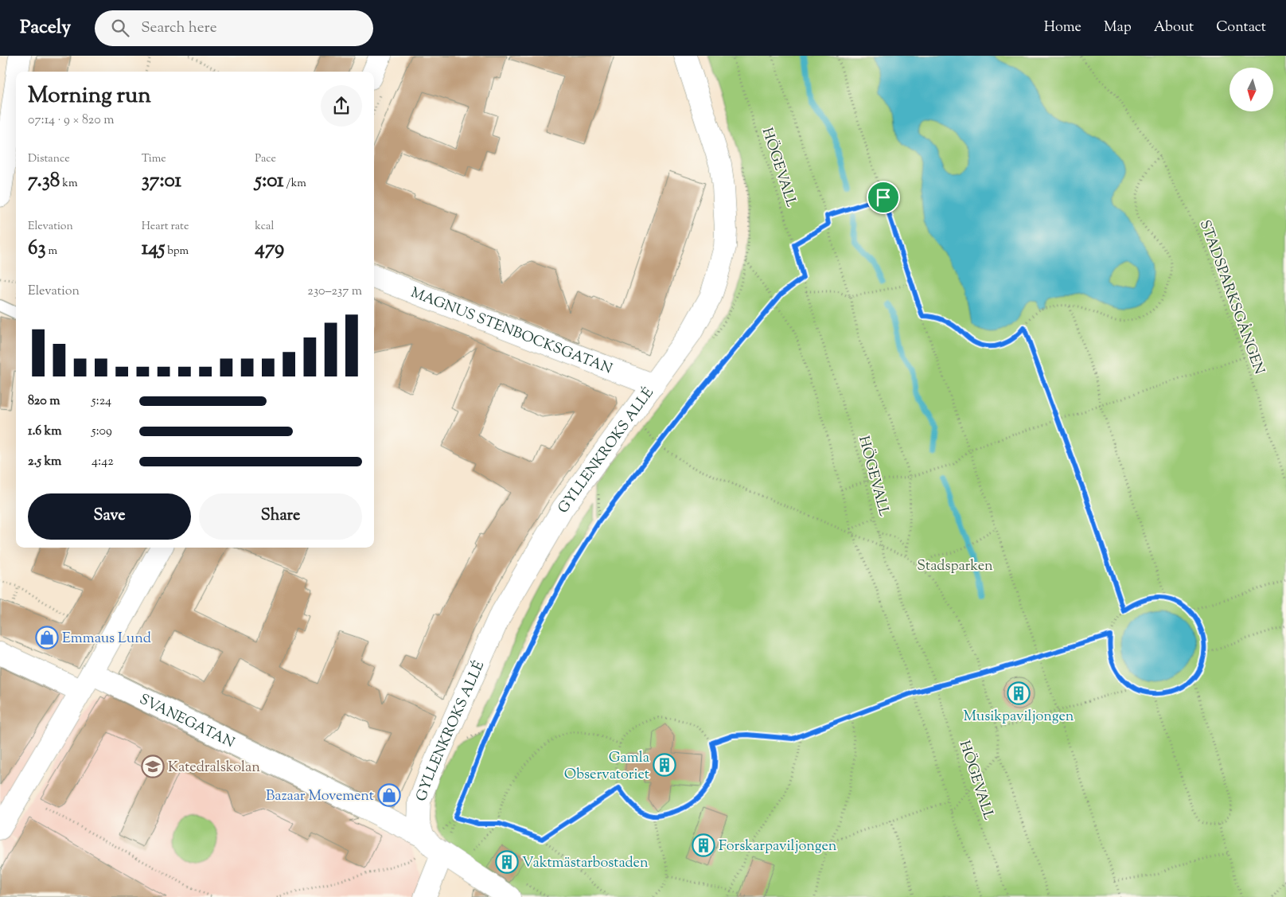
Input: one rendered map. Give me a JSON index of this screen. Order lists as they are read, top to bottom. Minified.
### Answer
{"streets":{"street":["MAGNUS STENBOCKSGATAN","GYLLENKROKS ALLÉ","SVANEGATAN"],"path":["HÖGEVALL","STADSPARKSGÅNGEN"]},"crossings":[["MAGNUS STENBOCKSGATAN","GYLLENKROKS ALLÉ"],["GYLLENKROKS ALLÉ","SVANEGATAN"]],"parks":["Stadsparken"],"places":{"shop":["Emmaus Lund","Bazaar Movement"],"building":["Musikpaviljongen","Gamla Observatoriet","Forskarpaviljongen","Vaktmästarbostaden"],"school or university":["Katedralskolan"]},"north":"bottom","page":{"header":"Pacely","search":"Search here","nav":["Home","Map","About","Contact"],"heading":["Morning run","07:14 · 9 × 820 m"],"stats":[["Distance","7.38 km"],["Time","37:01"],["Pace","5:01 /km"],["Elevation","63 m"],["Heart rate","145 bpm"],["kcal","479"]],"chart":["Elevation","230–237 m"],"list":[{"name":"820 m","note":"5:24"},{"name":"1.6 km","note":"5:09"},{"name":"2.5 km","note":"4:42"}],"buttons":["Save","Share"]}}
